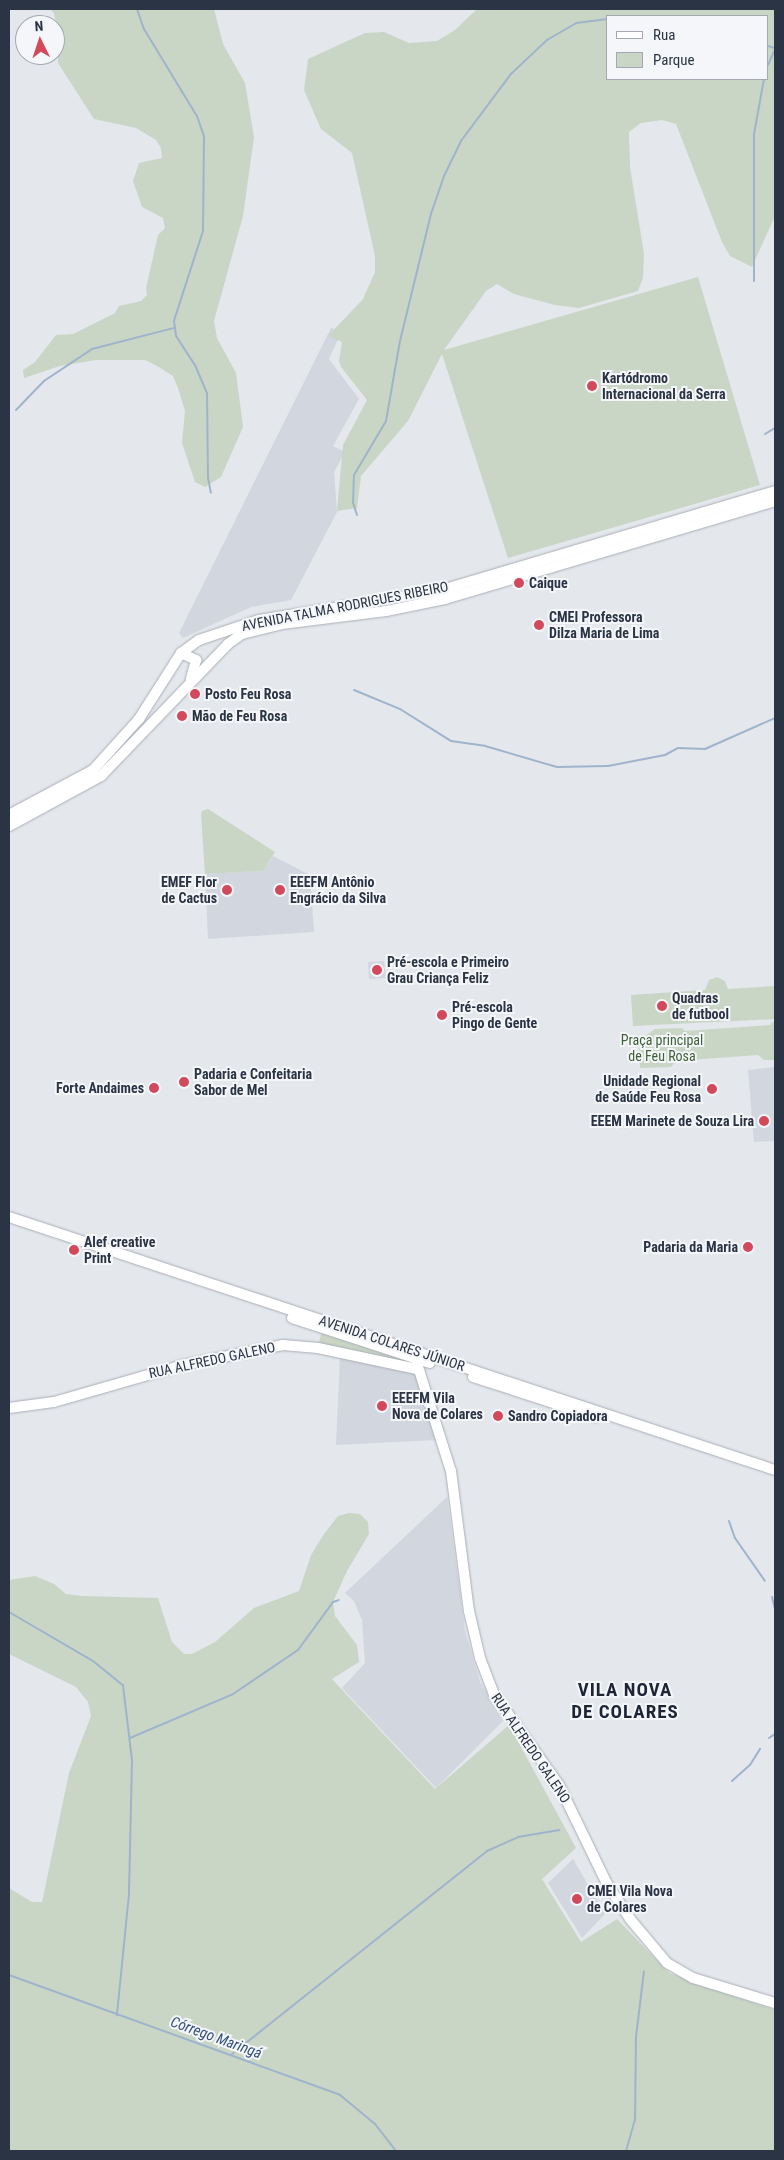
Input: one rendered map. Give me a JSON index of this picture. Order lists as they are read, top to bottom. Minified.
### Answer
{"streets":{"street":["AVENIDA TALMA RODRIGUES RIBEIRO","AVENIDA COLARES JÚNIOR","RUA ALFREDO GALENO"]},"crossings":[["AVENIDA COLARES JÚNIOR","RUA ALFREDO GALENO"]],"districts":["VILA NOVA DE COLARES"],"water":["Córrego Maringá"],"parks":["Praça principal de Feu Rosa"],"places":["Kartódromo Internacional da Serra","Caique","CMEI Professora Dilza Maria de Lima","Posto Feu Rosa","Mão de Feu Rosa","EMEF Flor de Cactus","EEEFM Antônio Engrácio da Silva","Pré-escola e Primeiro Grau Criança Feliz","Quadras de futbool","Pré-escola Pingo de Gente","Padaria e Confeitaria Sabor de Mel","Forte Andaimes","Unidade Regional de Saúde Feu Rosa","EEEM Marinete de Souza Lira","Padaria da Maria","Alef creative Print","EEEFM Vila Nova de Colares","Sandro Copiadora","CMEI Vila Nova de Colares"],"legend":["Rua","Parque"],"north":"top"}
